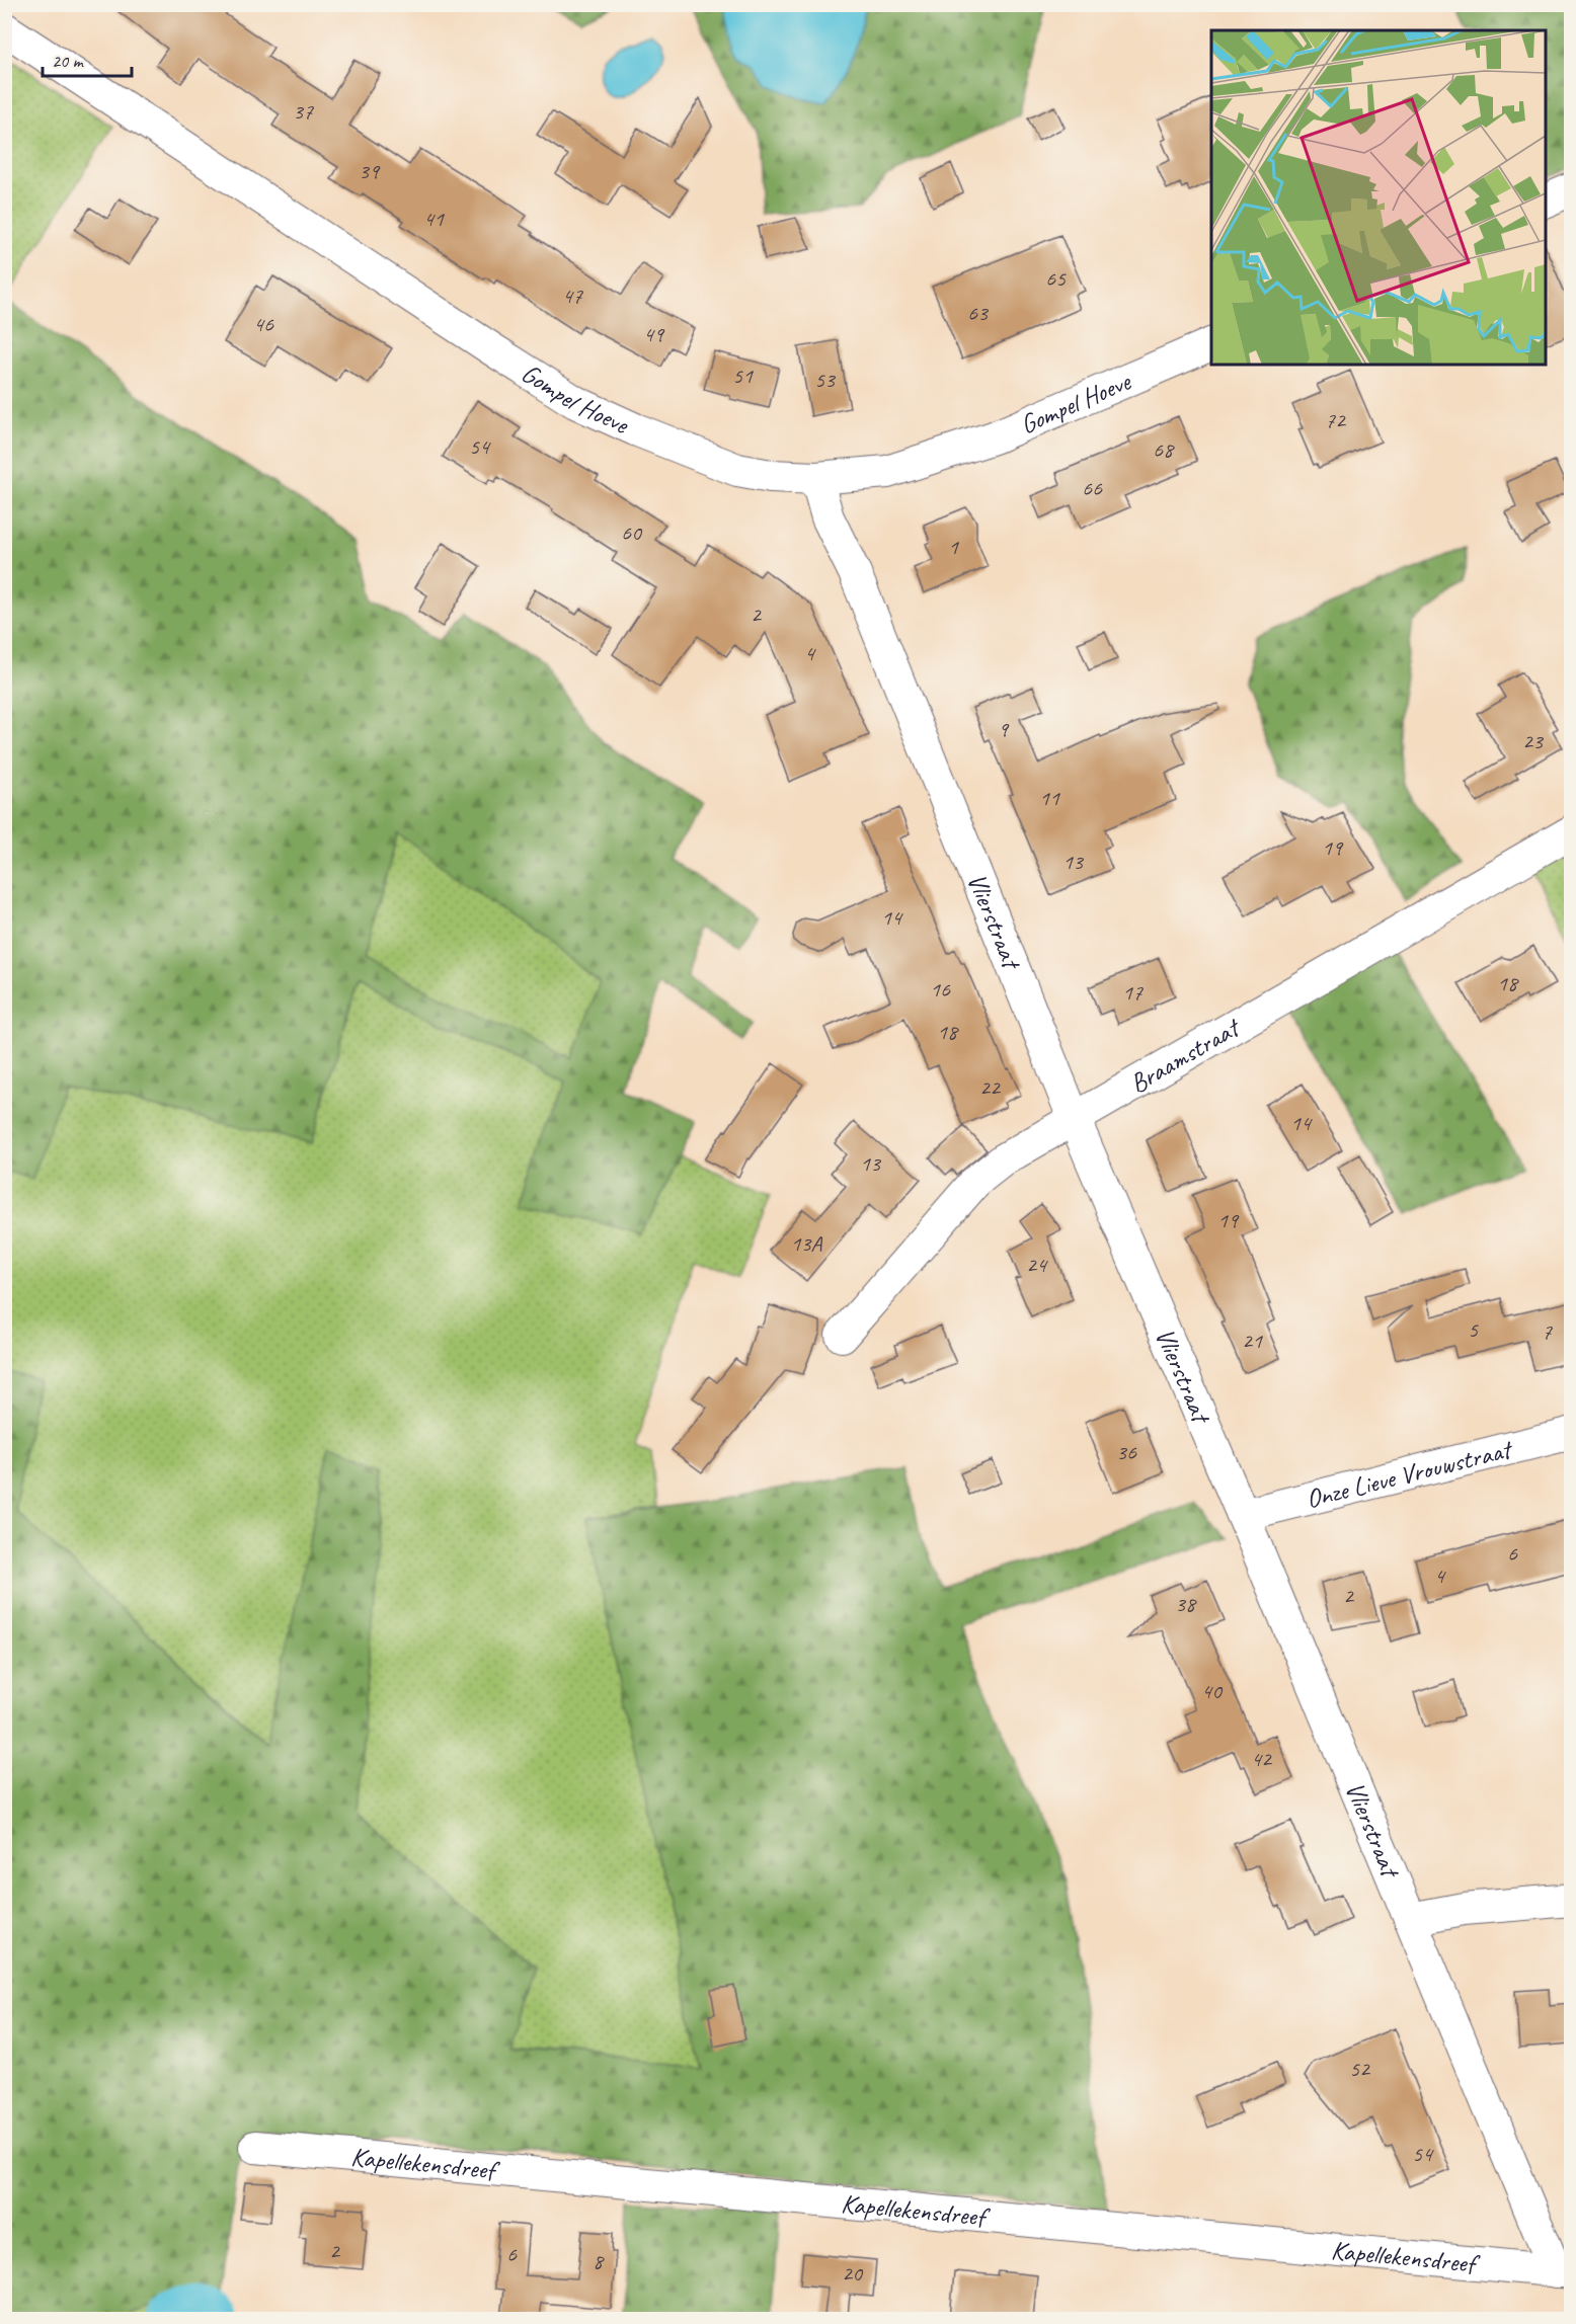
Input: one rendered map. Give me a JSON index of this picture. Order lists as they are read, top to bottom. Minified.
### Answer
{"streets":{"street":["Gompel Hoeve","Vlierstraat","Braamstraat","Onze Lieve Vrouwstraat","Kapellekensdreef"]},"crossings":[["Gompel Hoeve","Vlierstraat"],["Vlierstraat","Braamstraat"],["Vlierstraat","Onze Lieve Vrouwstraat"],["Vlierstraat","Kapellekensdreef"]],"house_numbers":["37","39","41","65","47","63","46","49","51","53","72","54","68","66","60","1","2","4","9","23","11","19","13","14","18","16","17","18","22","14","13","19","13A","24","5","7","21","36","6","4","2","38","40","42","52","54","2","6","8","20"],"scale_bar":"20 m"}
